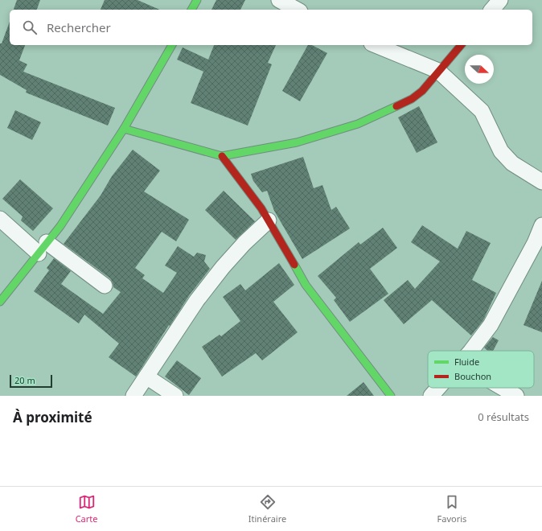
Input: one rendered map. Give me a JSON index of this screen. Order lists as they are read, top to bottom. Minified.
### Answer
{"legend":["Fluide","Bouchon"],"scale_bar":"20 m","north":"right","page":{"search":"Rechercher","scale":"20 m","heading":["À proximité","0 résultats"],"nav":["Carte","Itinéraire","Favoris"]}}
